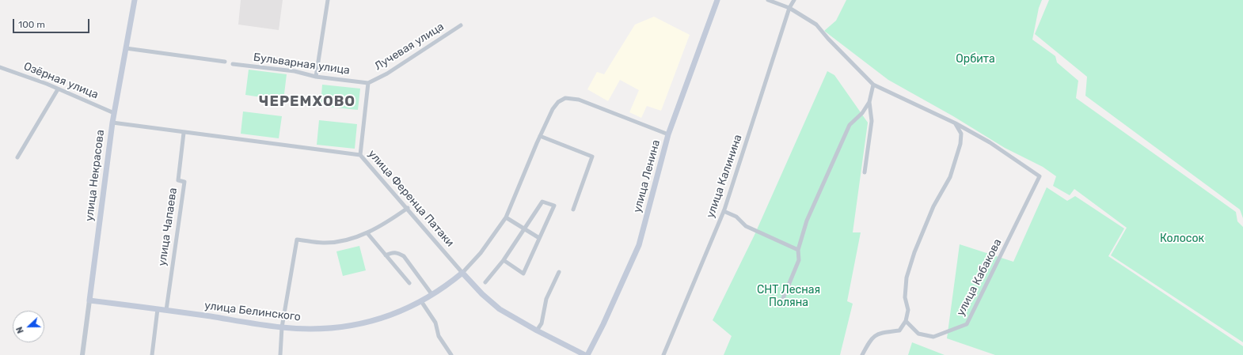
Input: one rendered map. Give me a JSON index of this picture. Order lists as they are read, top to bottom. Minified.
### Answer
{"streets":{"main road":["улица Некрасова","улица Ленина","улица Ференца Патаки","улица Белинского"],"street":["Лучевая улица","Бульварная улица","Озёрная улица","улица Калинина","улица Чапаева","улица Кабакова"]},"crossings":[["Лучевая улица","Бульварная улица"],["Озёрная улица","улица Некрасова"],["улица Некрасова","улица Ференца Патаки"],["улица Некрасова","улица Белинского"],["улица Ленина","улица Белинского"],["улица Ференца Патаки","улица Чапаева"],["улица Ференца Патаки","улица Белинского"],["улица Чапаева","улица Белинского"]],"districts":["ЧЕРЕМХОВО"],"parks":["Орбита","Колосок","СНТ Лесная Поляна"],"scale_bar":"100 m","north":"left"}
